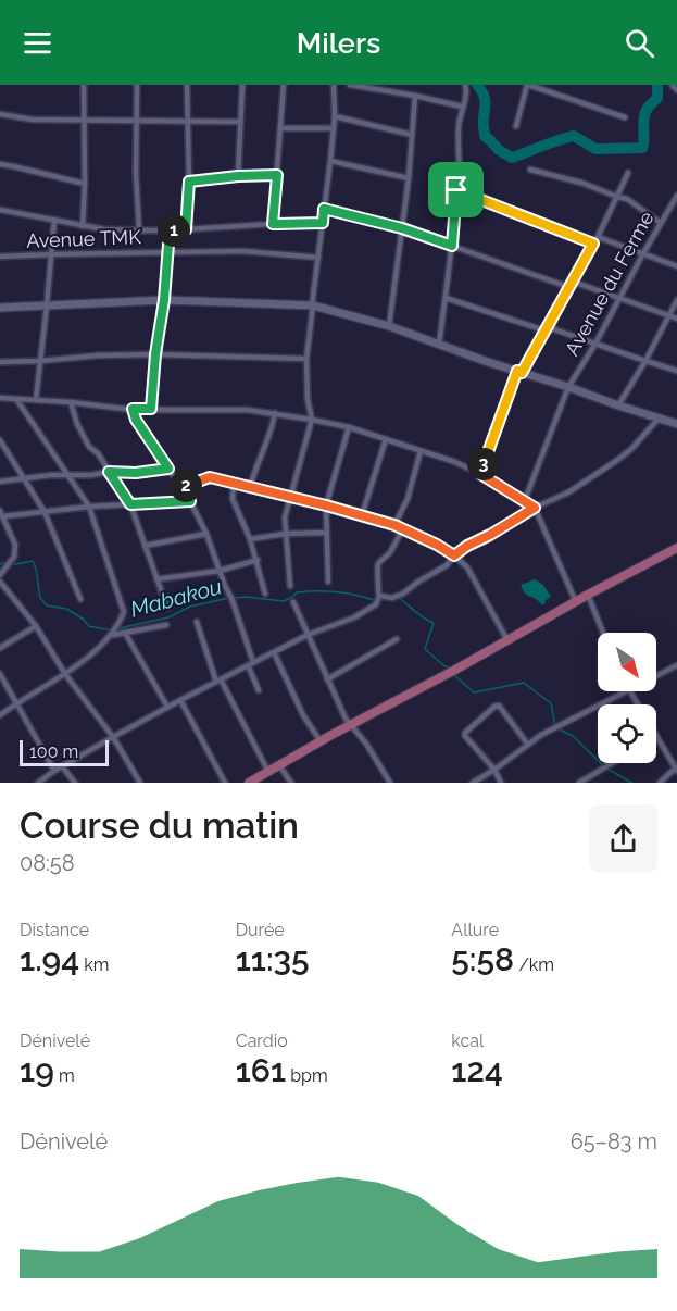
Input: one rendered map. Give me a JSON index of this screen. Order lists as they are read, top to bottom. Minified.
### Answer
{"streets":{"street":["Avenue TMK","Avenue du Ferme"]},"water":["Mabakou"],"scale_bar":"100 m","north":"bottom right","page":{"header":"Milers","pins":["1","3","2"],"scale":"100 m","heading":["Course du matin","08:58"],"stats":[["Distance","1.94 km"],["Durée","11:35"],["Allure","5:58 /km"],["Dénivelé","19 m"],["Cardio","161 bpm"],["kcal","124"]],"chart":["Dénivelé","65–83 m"]}}
